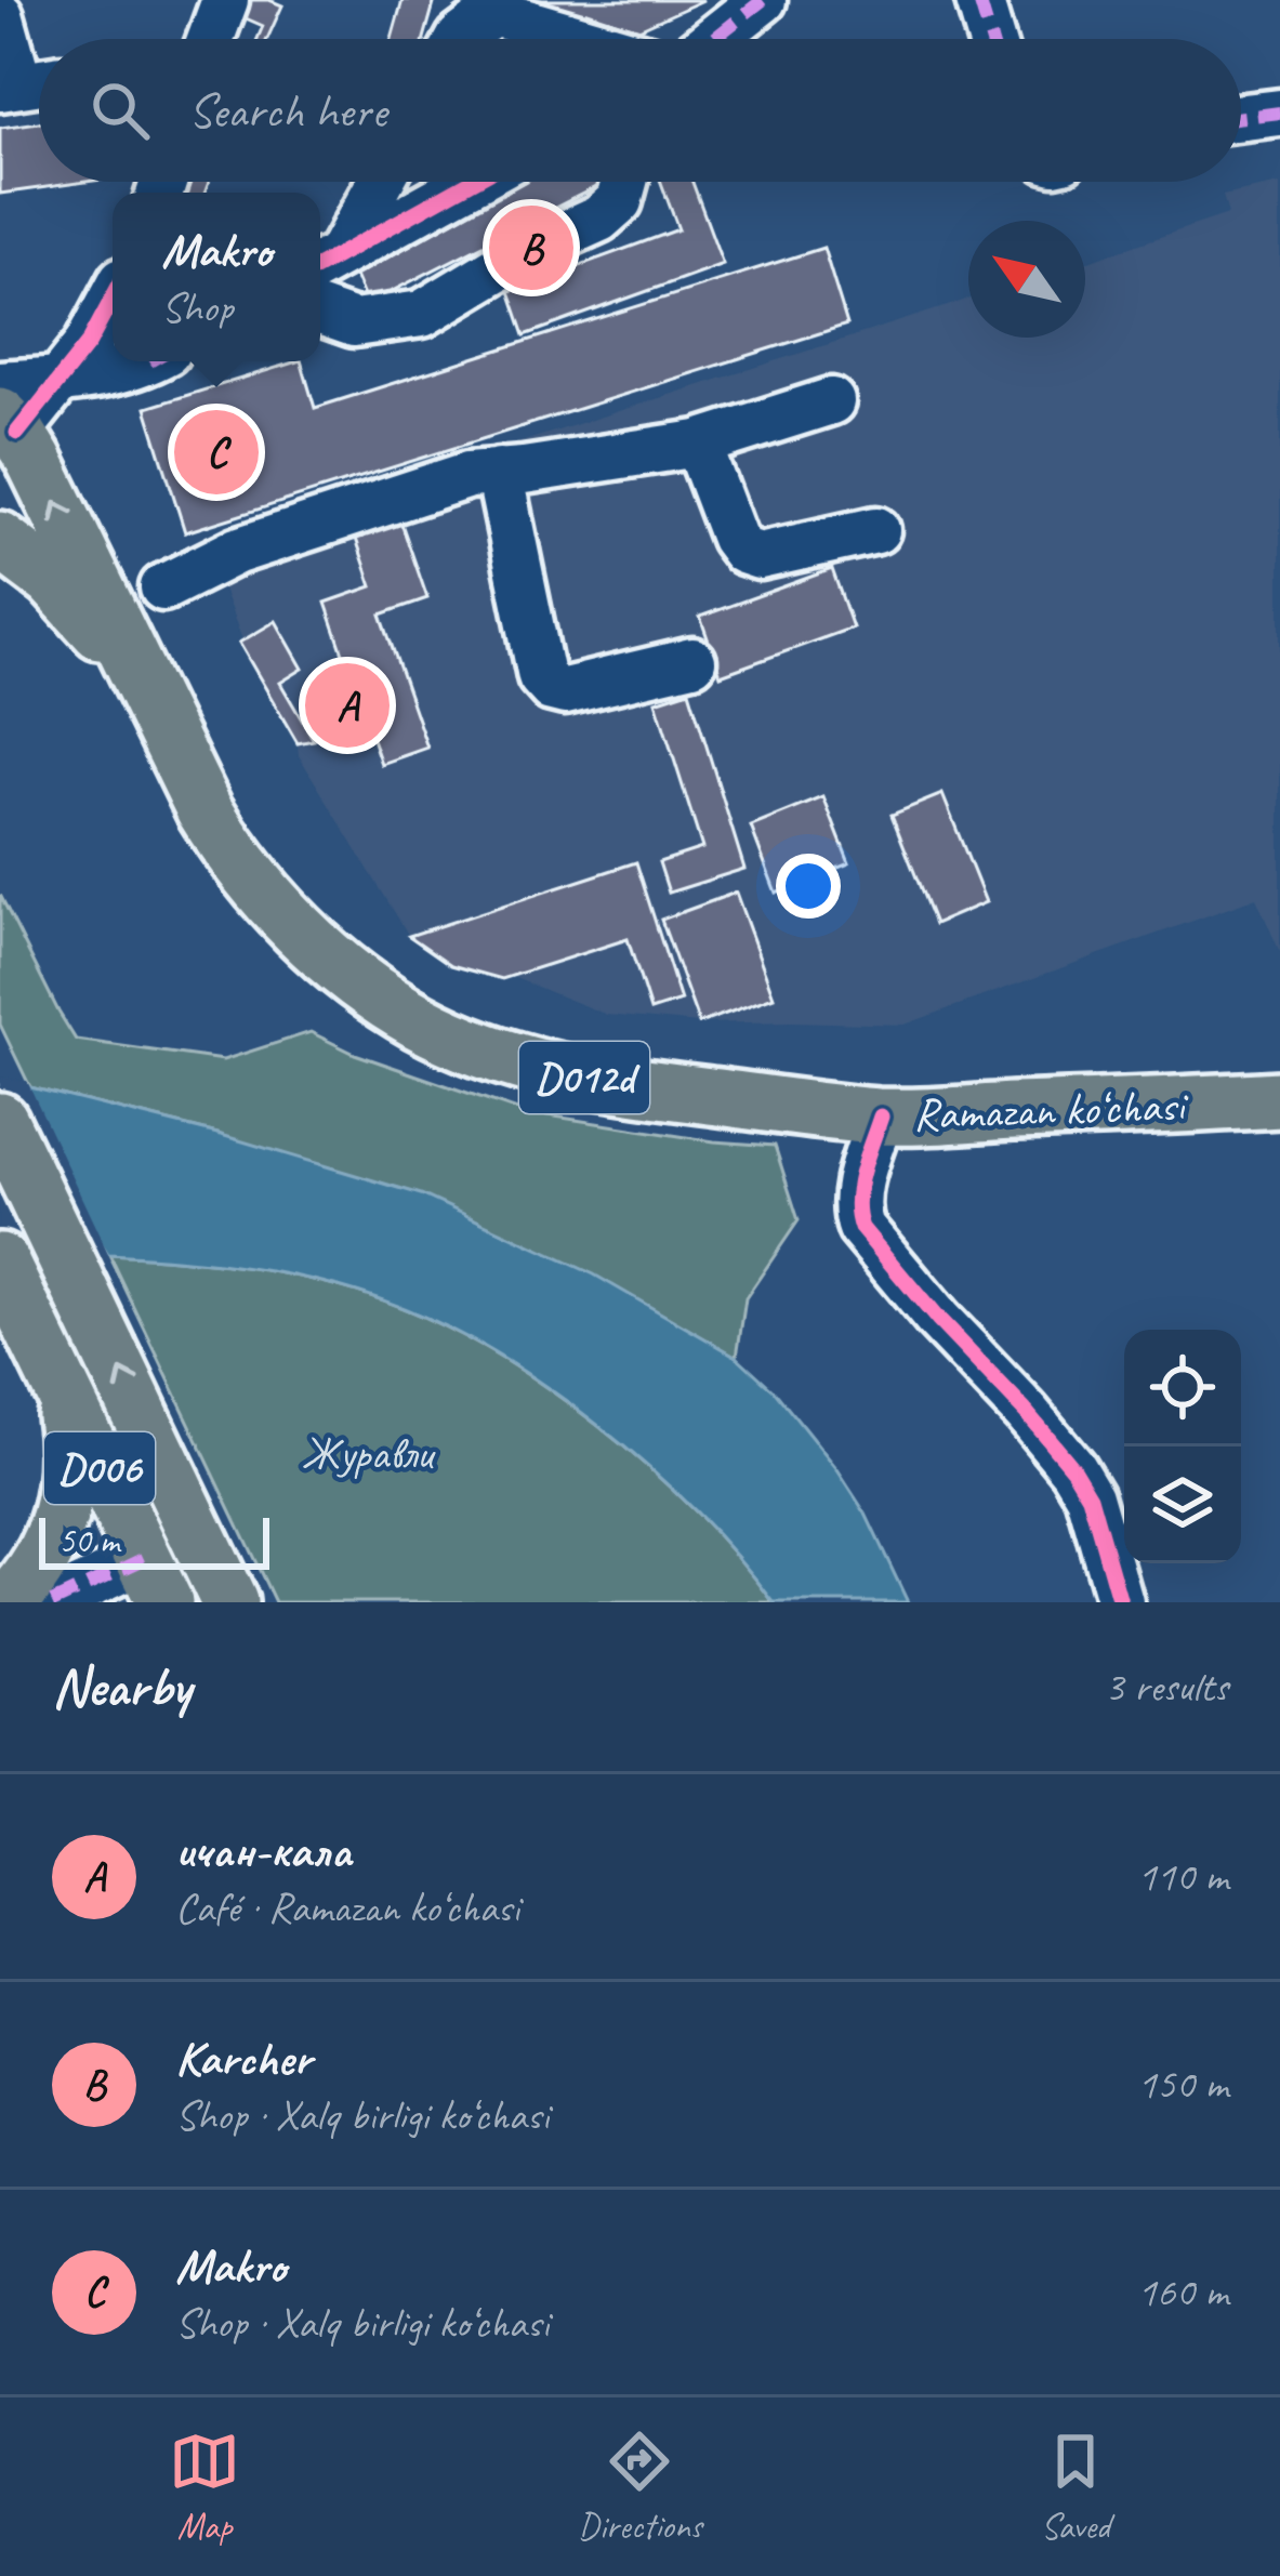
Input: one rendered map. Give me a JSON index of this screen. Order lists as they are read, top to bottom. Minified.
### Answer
{"streets":{"main road":["D012d","Ramazan ko‘chasi","D006"]},"crossings":[["D012d","Ramazan ko‘chasi"]],"parks":["Журавли"],"scale_bar":"50 m","north":"top left","page":{"search":"Search here","popup":["Makro","Shop"],"pins":["B","C","A"],"scale":"50 m","heading":["Nearby","3 results"],"list":[{"mark":"A","name":"ичан-кала","note":"Café · Ramazan ko‘chasi","value":"110 m"},{"mark":"B","name":"Karcher","note":"Shop · Xalq birligi ko‘chasi","value":"150 m"},{"mark":"C","name":"Makro","note":"Shop · Xalq birligi ko‘chasi","value":"160 m"}],"nav":["Map","Directions","Saved"]}}
